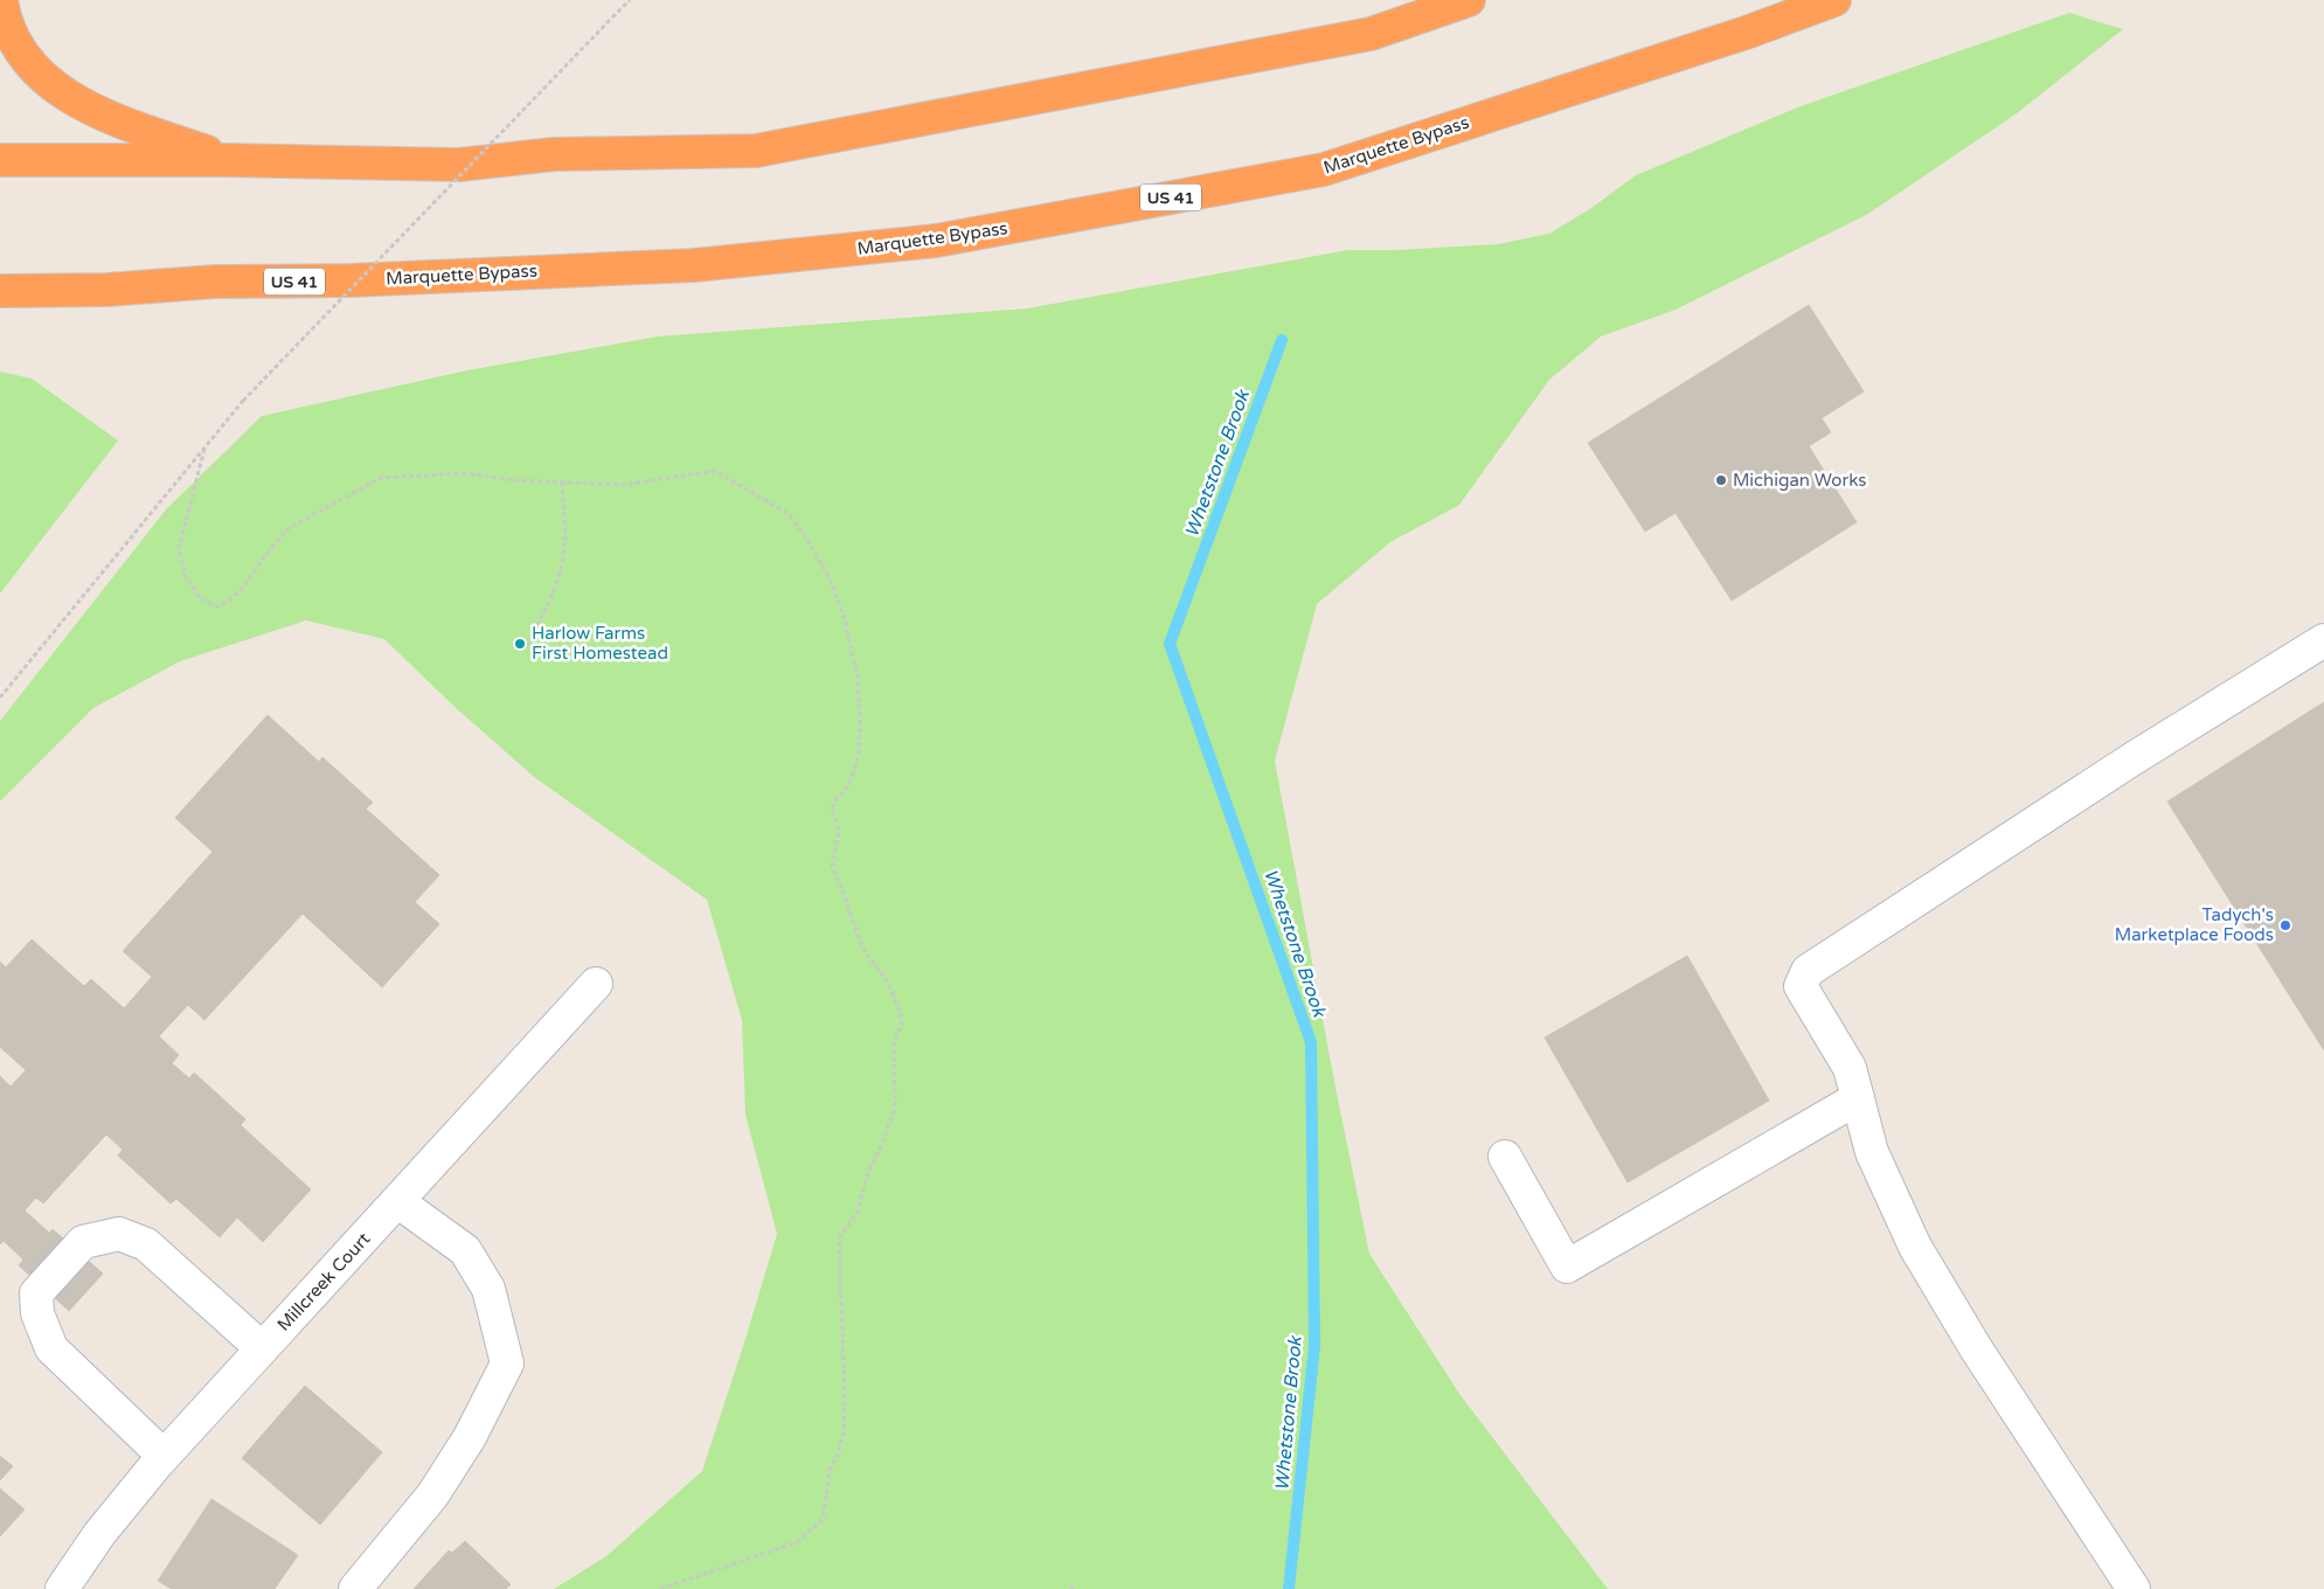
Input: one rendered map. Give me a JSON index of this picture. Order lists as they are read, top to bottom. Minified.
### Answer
{"streets":{"highway":["Marquette Bypass","US 41"],"street":["Millcreek Court"]},"water":["Whetstone Brook"],"places":["Michigan Works","Harlow Farms First Homestead","Tadych's Marketplace Foods"]}
